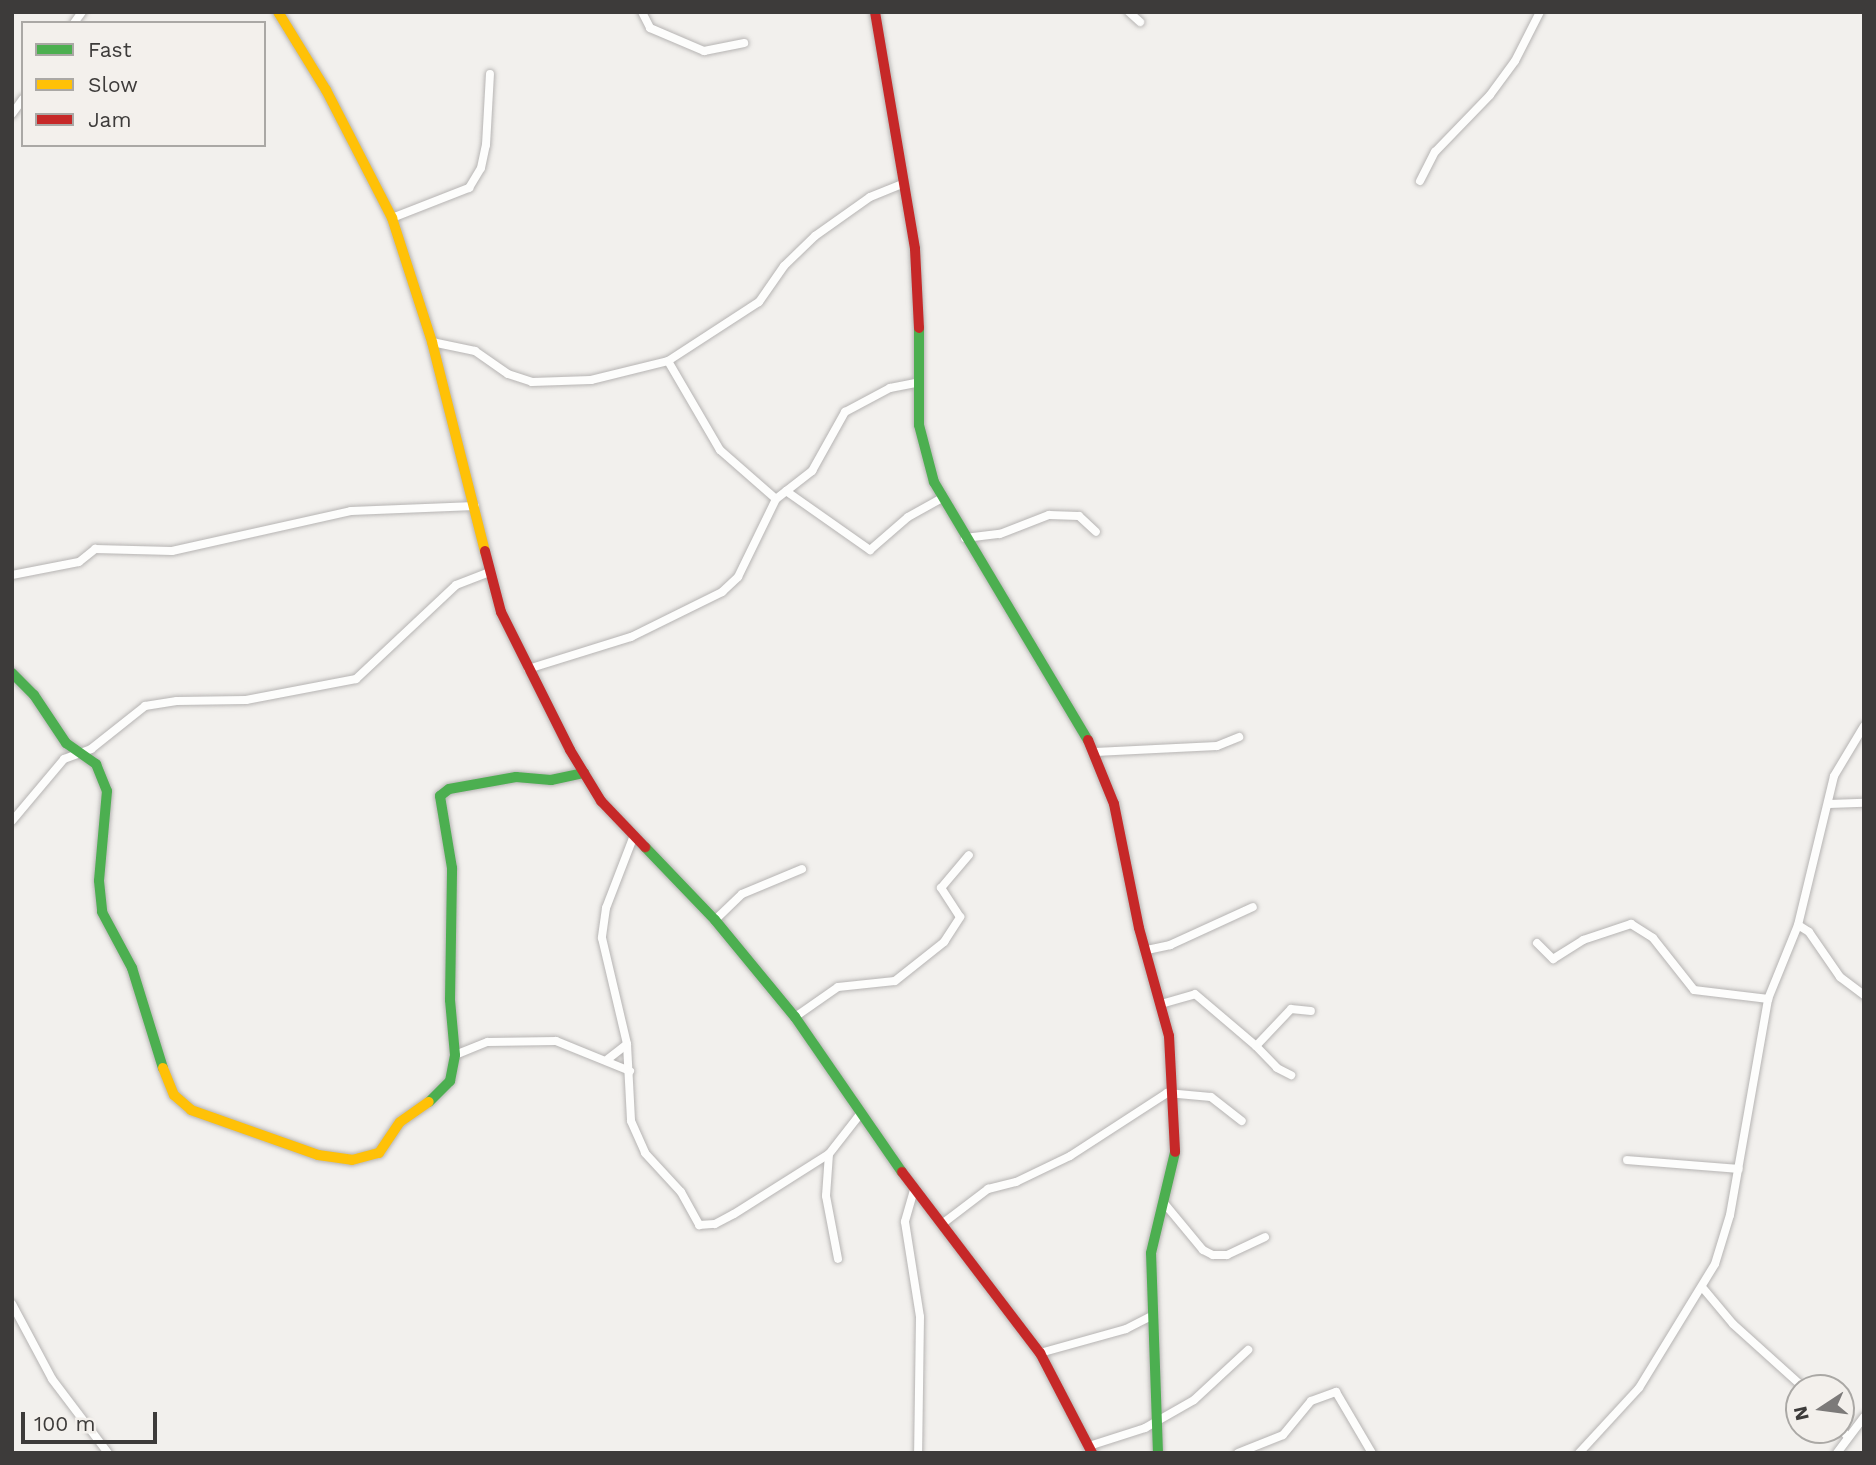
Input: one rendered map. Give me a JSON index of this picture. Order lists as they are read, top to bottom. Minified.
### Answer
{"legend":["Fast","Slow","Jam"],"scale_bar":"100 m","north":"left"}
